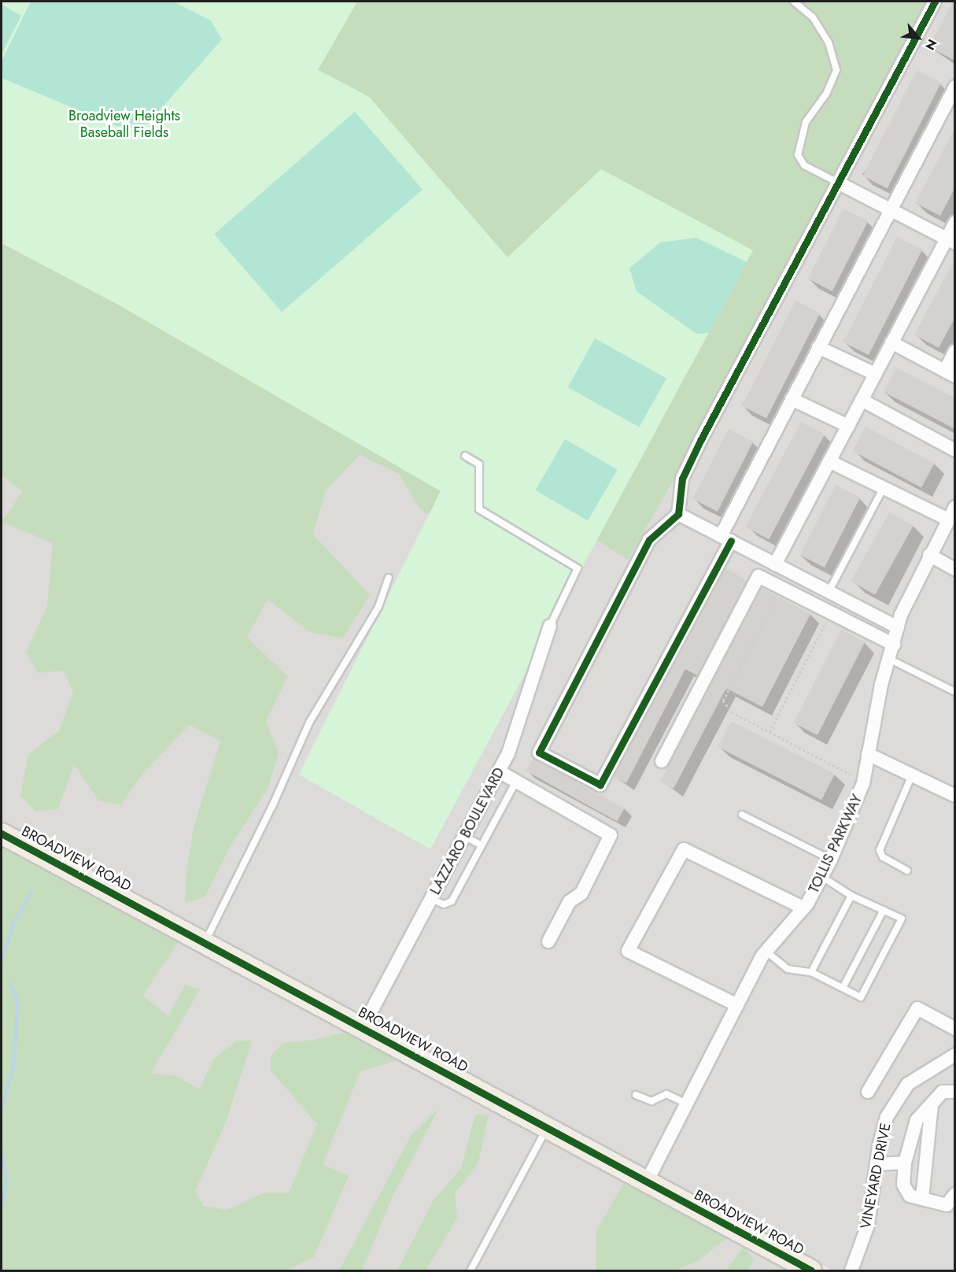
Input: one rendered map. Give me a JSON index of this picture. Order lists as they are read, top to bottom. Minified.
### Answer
{"streets":{"main road":["BROADVIEW ROAD"],"street":["LAZZARO BOULEVARD","TOLLIS PARKWAY","VINEYARD DRIVE"]},"crossings":[["LAZZARO BOULEVARD","BROADVIEW ROAD"],["TOLLIS PARKWAY","BROADVIEW ROAD"]],"parks":["Broadview Heights Baseball Fields"],"north":"bottom right"}
